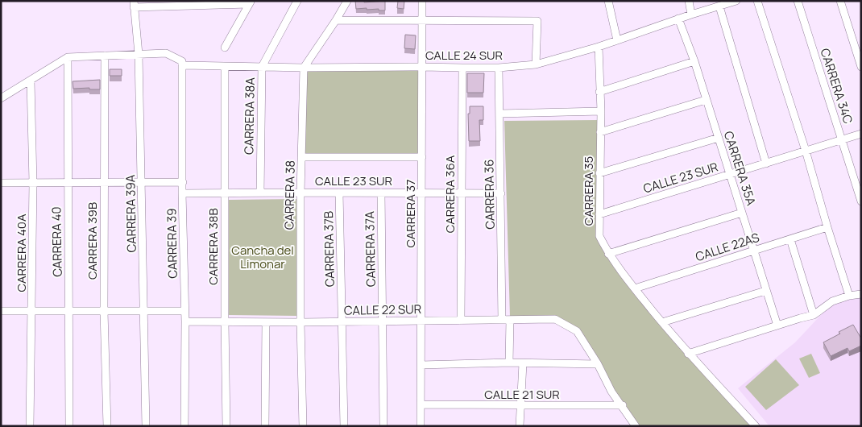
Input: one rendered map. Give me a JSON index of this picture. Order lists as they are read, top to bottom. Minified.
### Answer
{"streets":{"street":["CALLE 24 SUR","CARRERA 34C","CARRERA 38A","CARRERA 35A","CALLE 23 SUR","CARRERA 35","CARRERA 36A","CARRERA 36","CARRERA 38","CARRERA 39A","CARRERA 37","CARRERA 39B","CARRERA 40","CARRERA 39","CARRERA 38B","CALLE 22AS","CARRERA 37B","CARRERA 37A","CARRERA 40A","CALLE 22 SUR","CALLE 21 SUR"]},"crossings":[["CALLE 24 SUR","CARRERA 38A"],["CALLE 24 SUR","CARRERA 35A"],["CALLE 24 SUR","CARRERA 35"],["CALLE 24 SUR","CARRERA 36A"],["CALLE 24 SUR","CARRERA 36"],["CALLE 24 SUR","CARRERA 38"],["CALLE 24 SUR","CARRERA 39A"],["CALLE 24 SUR","CARRERA 37"],["CALLE 24 SUR","CARRERA 39B"],["CALLE 24 SUR","CARRERA 40"],["CALLE 24 SUR","CARRERA 39"],["CALLE 24 SUR","CARRERA 38B"],["CALLE 24 SUR","CARRERA 40A"],["CARRERA 34C","CALLE 23 SUR"],["CARRERA 38A","CALLE 23 SUR"],["CARRERA 35A","CALLE 23 SUR"],["CARRERA 35A","CALLE 22AS"],["CALLE 23 SUR","CARRERA 35"],["CALLE 23 SUR","CARRERA 36A"],["CALLE 23 SUR","CARRERA 36"],["CALLE 23 SUR","CARRERA 38"],["CALLE 23 SUR","CARRERA 37"],["CALLE 23 SUR","CARRERA 39"],["CALLE 23 SUR","CARRERA 38B"],["CALLE 23 SUR","CARRERA 37B"],["CALLE 23 SUR","CARRERA 37A"],["CARRERA 35","CALLE 22AS"],["CARRERA 36A","CALLE 22 SUR"],["CARRERA 36","CALLE 22 SUR"],["CARRERA 38","CALLE 22 SUR"],["CARRERA 37","CALLE 22 SUR"],["CARRERA 37","CALLE 21 SUR"],["CARRERA 39","CALLE 22 SUR"],["CARRERA 38B","CALLE 22 SUR"],["CARRERA 37B","CALLE 22 SUR"],["CARRERA 37A","CALLE 22 SUR"]],"parks":["Cancha del Limonar"]}
